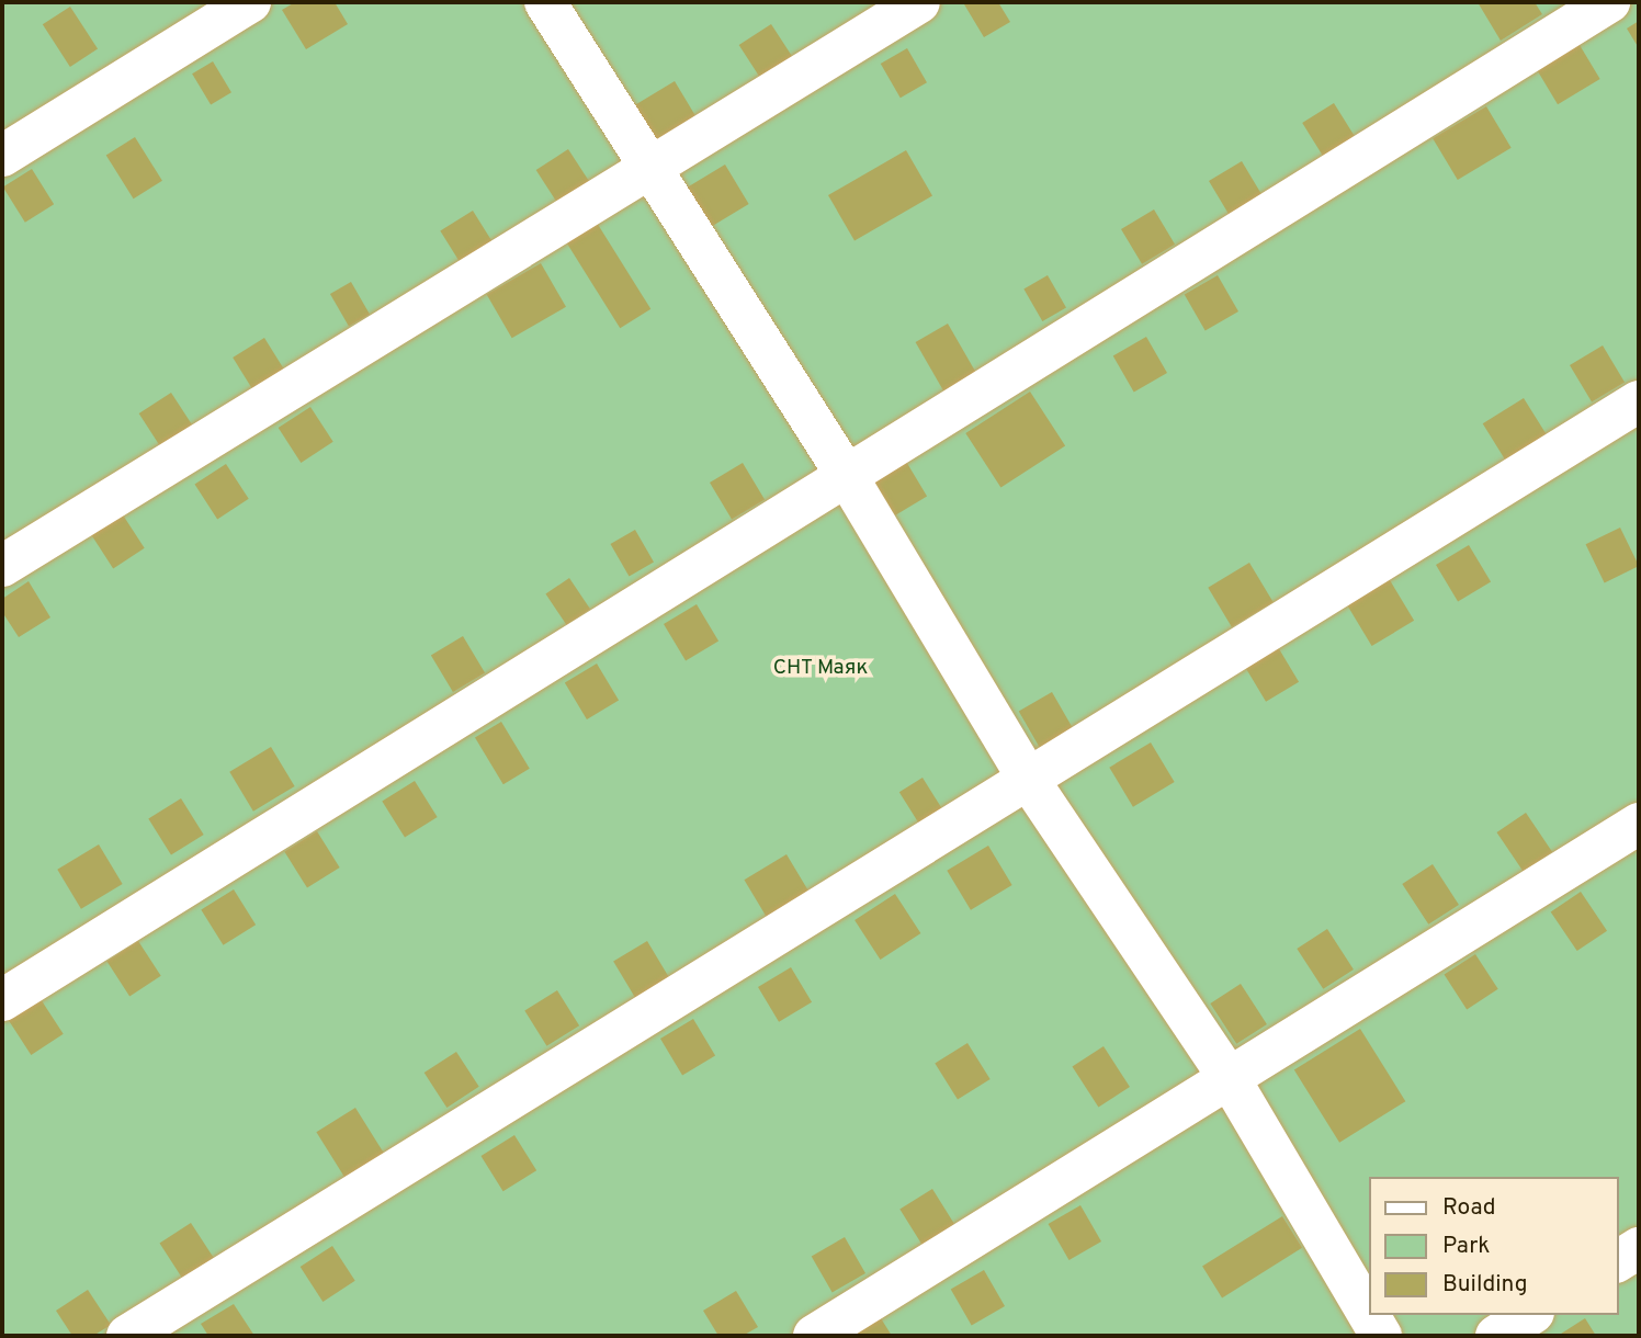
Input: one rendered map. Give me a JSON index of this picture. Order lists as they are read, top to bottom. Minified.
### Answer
{"parks":["СНТ Маяк"],"legend":["Road","Park","Building"]}
